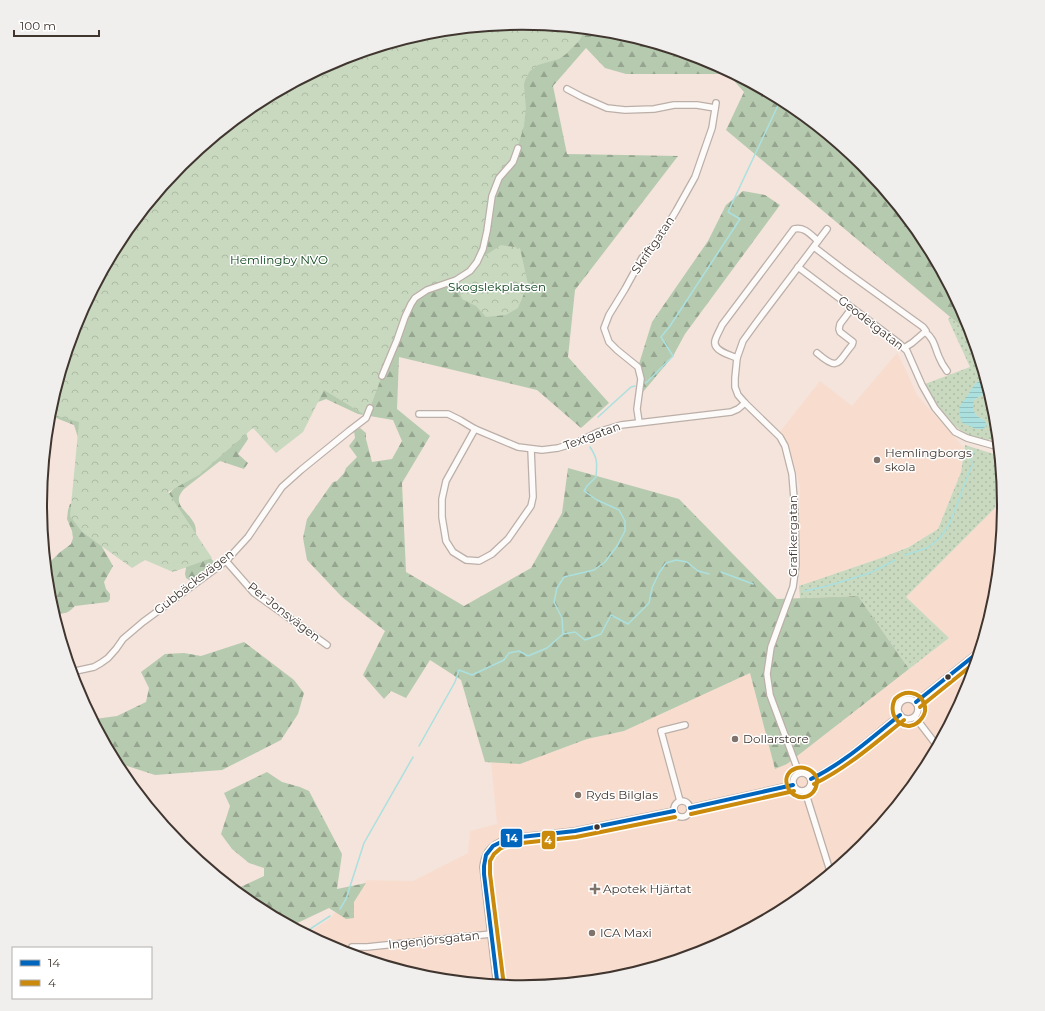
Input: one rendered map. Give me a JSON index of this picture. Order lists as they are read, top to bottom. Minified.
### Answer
{"streets":{"street":["Skriftgatan","Geodetgatan","Textgatan","Grafikergatan","Gubbäcksvägen","Per Jonsvägen","Ingenjörsgatan"]},"crossings":[["Skriftgatan","Textgatan"],["Geodetgatan","Grafikergatan"],["Textgatan","Grafikergatan"],["Grafikergatan","Ingenjörsgatan"],["Gubbäcksvägen","Per Jonsvägen"]],"parks":["Hemlingby NVO","Skogslekplatsen"],"places":{"other":["Hemlingborgs skola","Dollarstore","Ryds Bilglas","ICA Maxi"],"health":["Apotek Hjärtat"]},"lines":["transit line 14","transit line 4"],"legend":["14","4"],"scale_bar":"100 m"}
